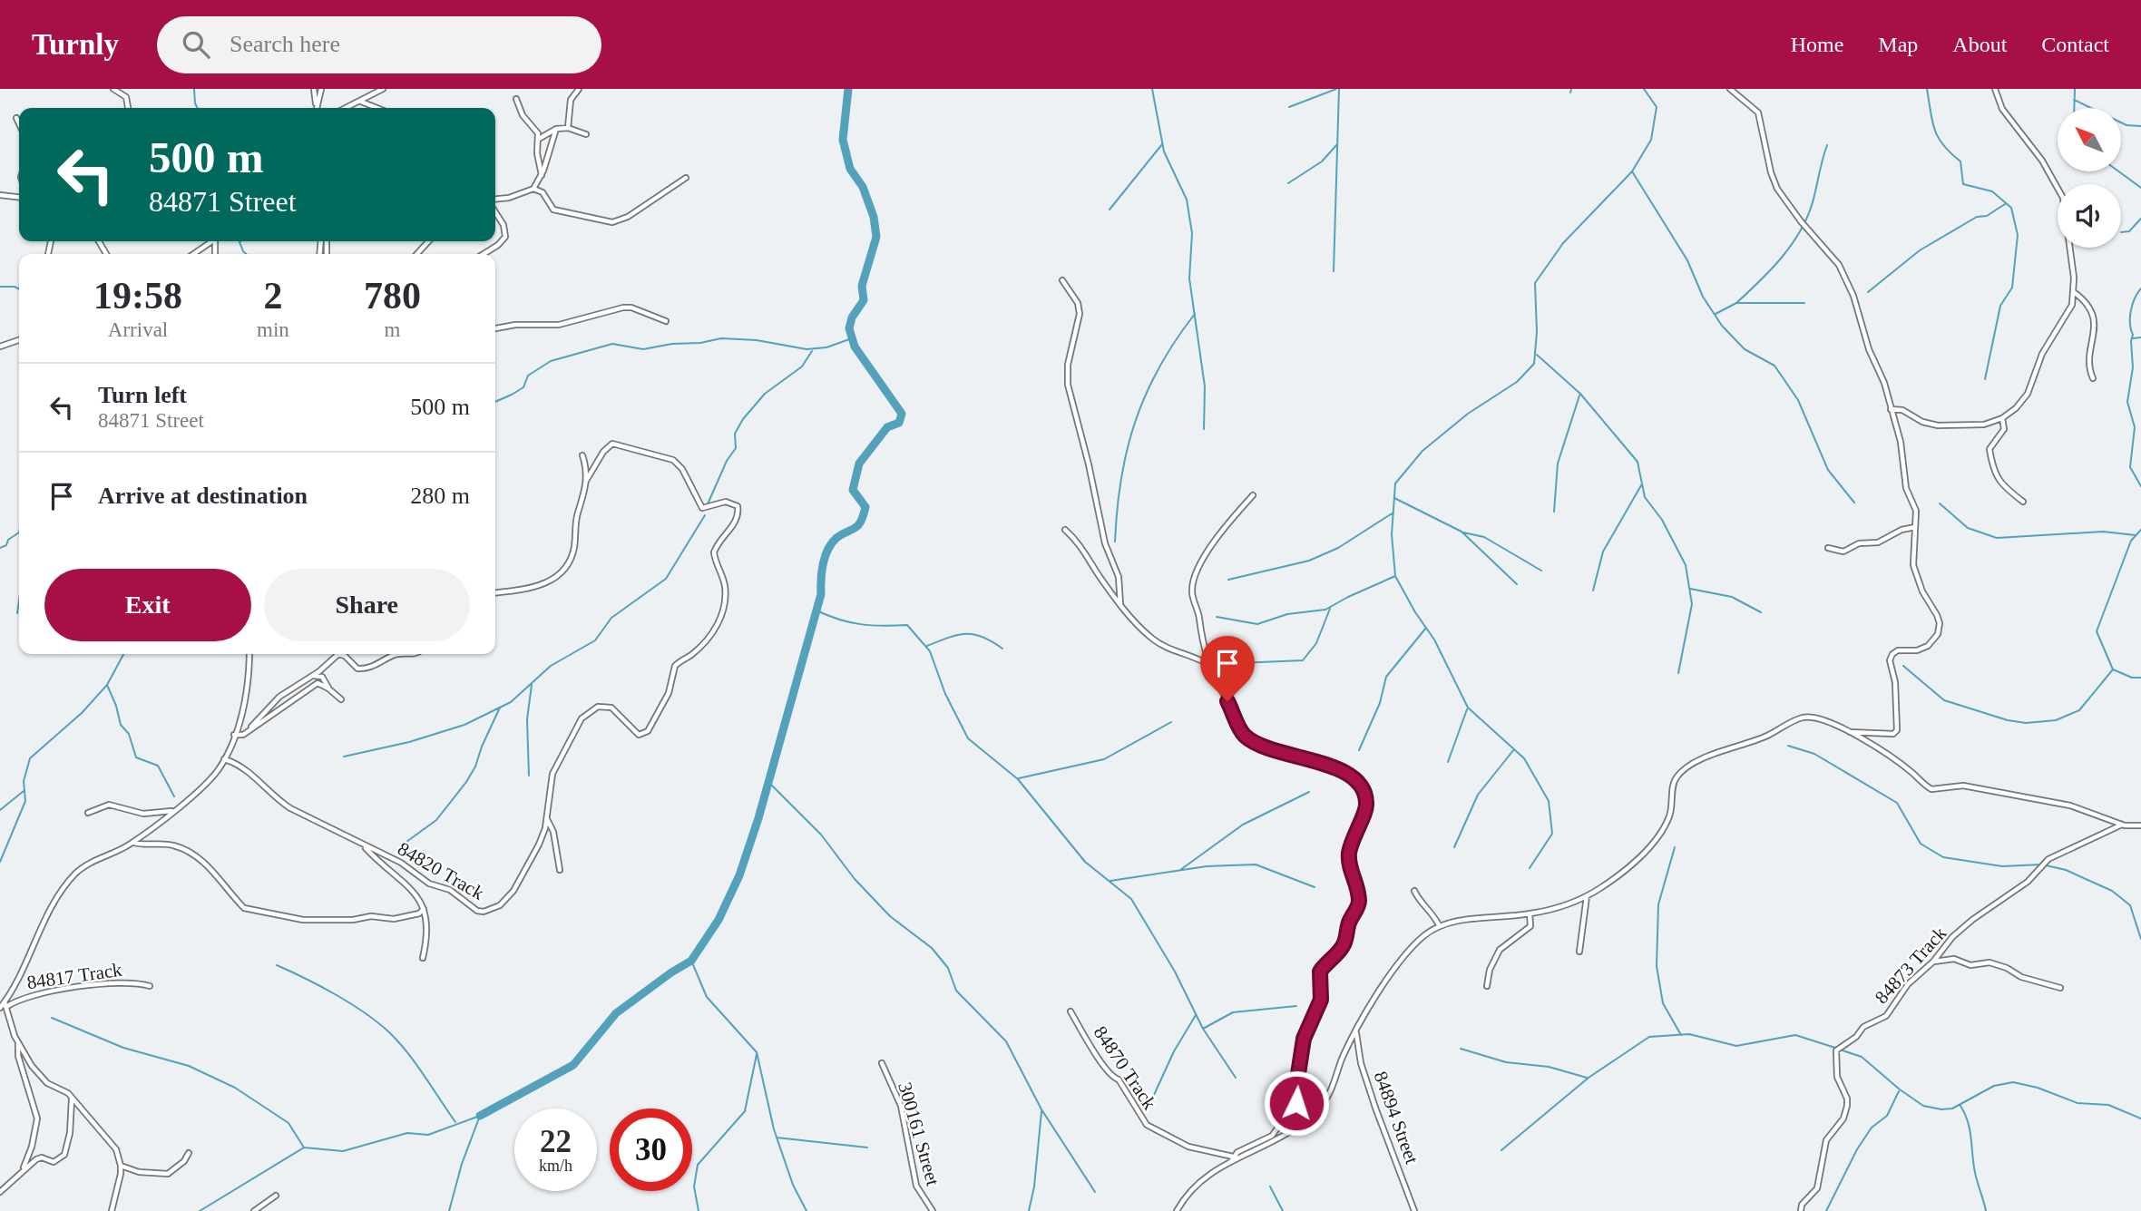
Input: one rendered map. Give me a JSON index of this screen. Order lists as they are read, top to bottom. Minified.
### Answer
{"streets":{"street":["84820 Track","84873 Track","84817 Track","84870 Track","84894 Street","300161 Street"]},"north":"top left","page":{"header":"Turnly","search":"Search here","nav":["Home","Map","About","Contact"],"turn":["500 m","84871 Street"],"eta":["19:58","Arrival","2","min","780","m"],"list":[{"name":"Turn left","note":"84871 Street","value":"500 m"},{"name":"Arrive at destination","value":"280 m"}],"buttons":["Exit","Share"],"speed":"22 km/h","limit":"30"}}
